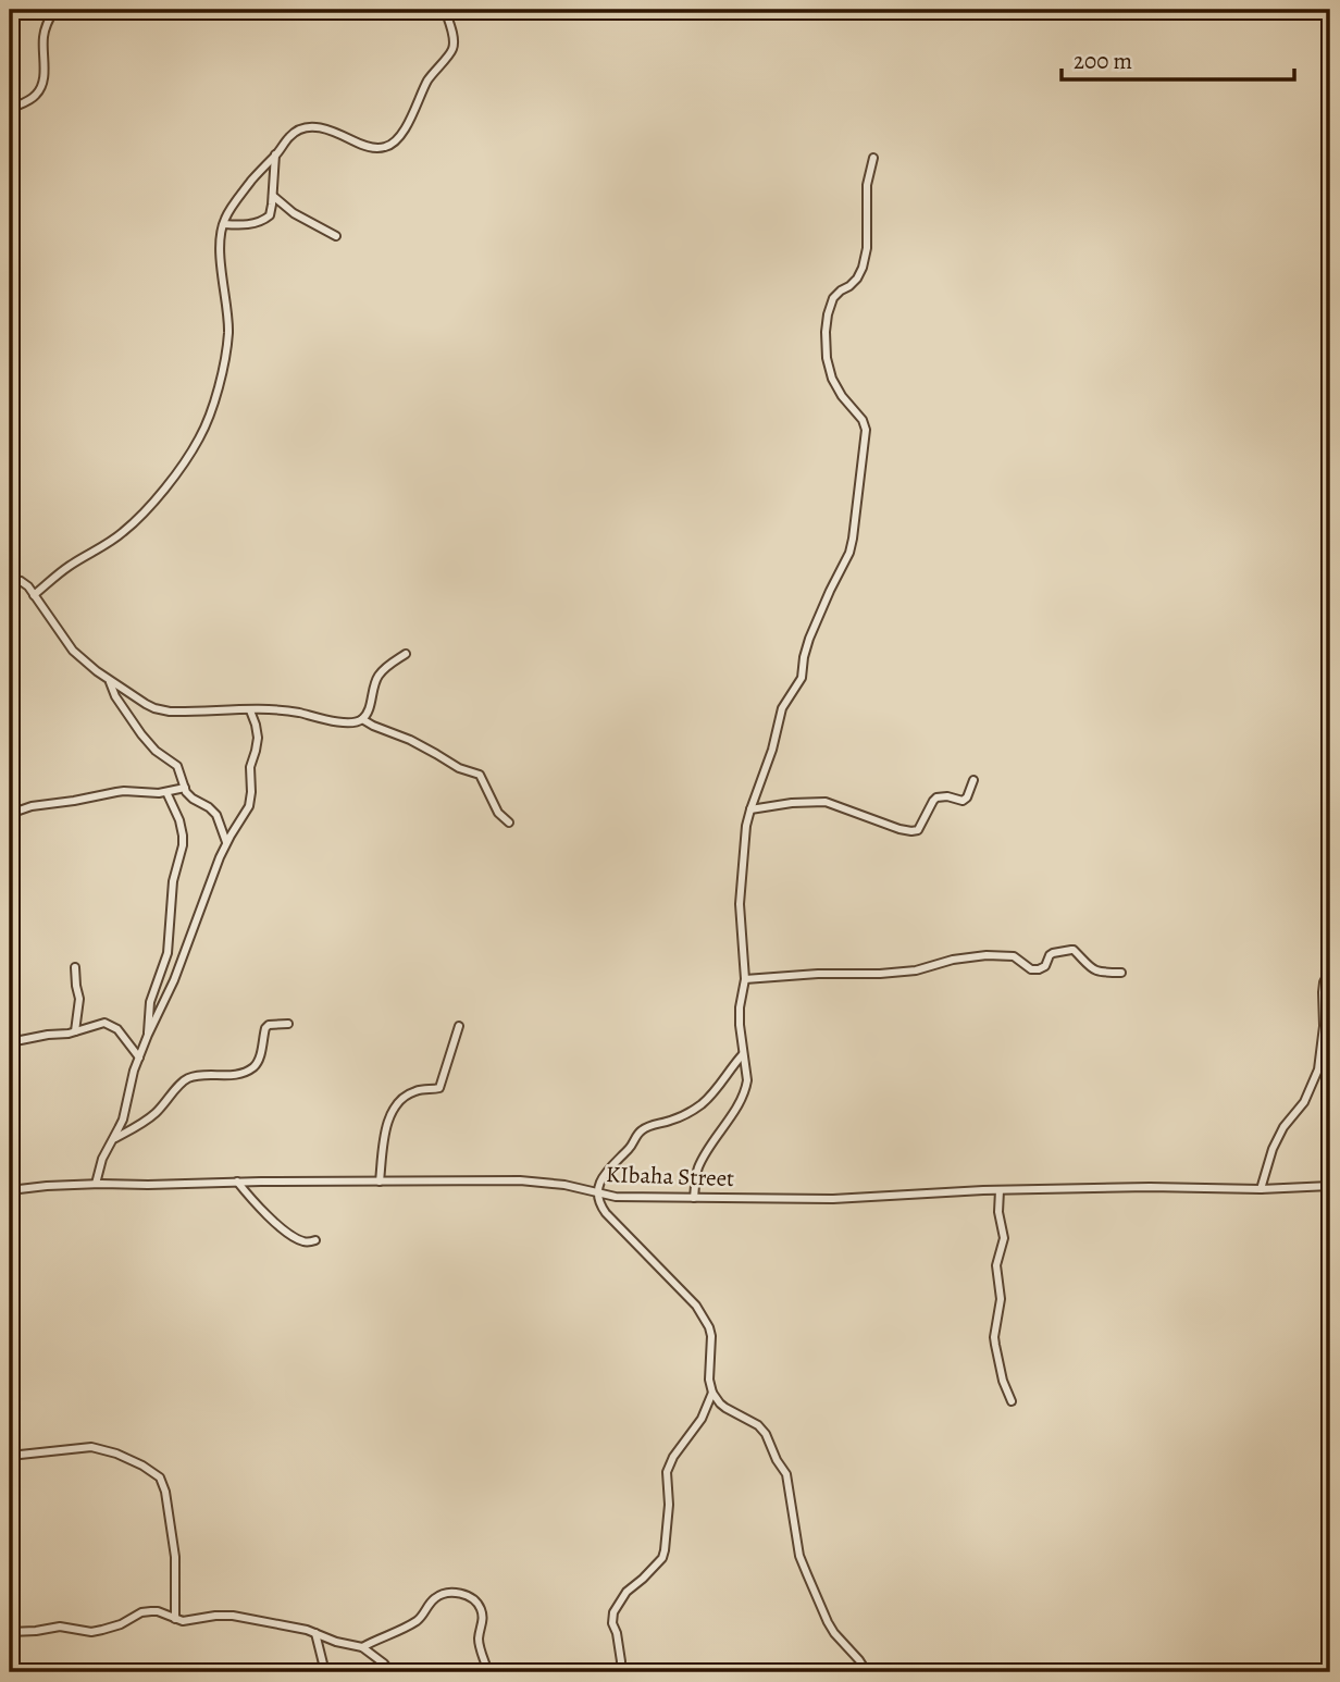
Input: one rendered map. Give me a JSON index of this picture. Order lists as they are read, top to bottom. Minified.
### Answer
{"streets":{"street":["KIbaha Street"]},"scale_bar":"200 m"}
